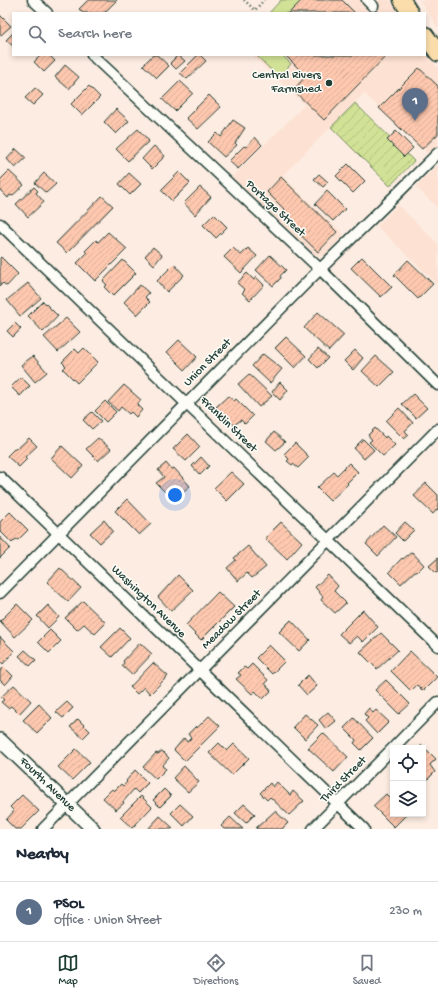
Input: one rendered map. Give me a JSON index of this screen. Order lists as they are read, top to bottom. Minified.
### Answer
{"streets":{"street":["Portage Street","Union Street","Franklin Street","Washington Avenue","Meadow Street","Third Street","Fourth Avenue"]},"crossings":[["Portage Street","Union Street"],["Union Street","Franklin Street"],["Union Street","Washington Avenue"],["Franklin Street","Meadow Street"],["Washington Avenue","Meadow Street"],["Washington Avenue","Third Street"],["Meadow Street","Fourth Avenue"]],"places":["Central Rivers Farmshed"],"page":{"search":"Search here","pins":"1","heading":"Nearby","list":[{"mark":"1","name":"PSOL","note":"Office · Union Street","value":"230 m"}],"nav":["Map","Directions","Saved"]}}
